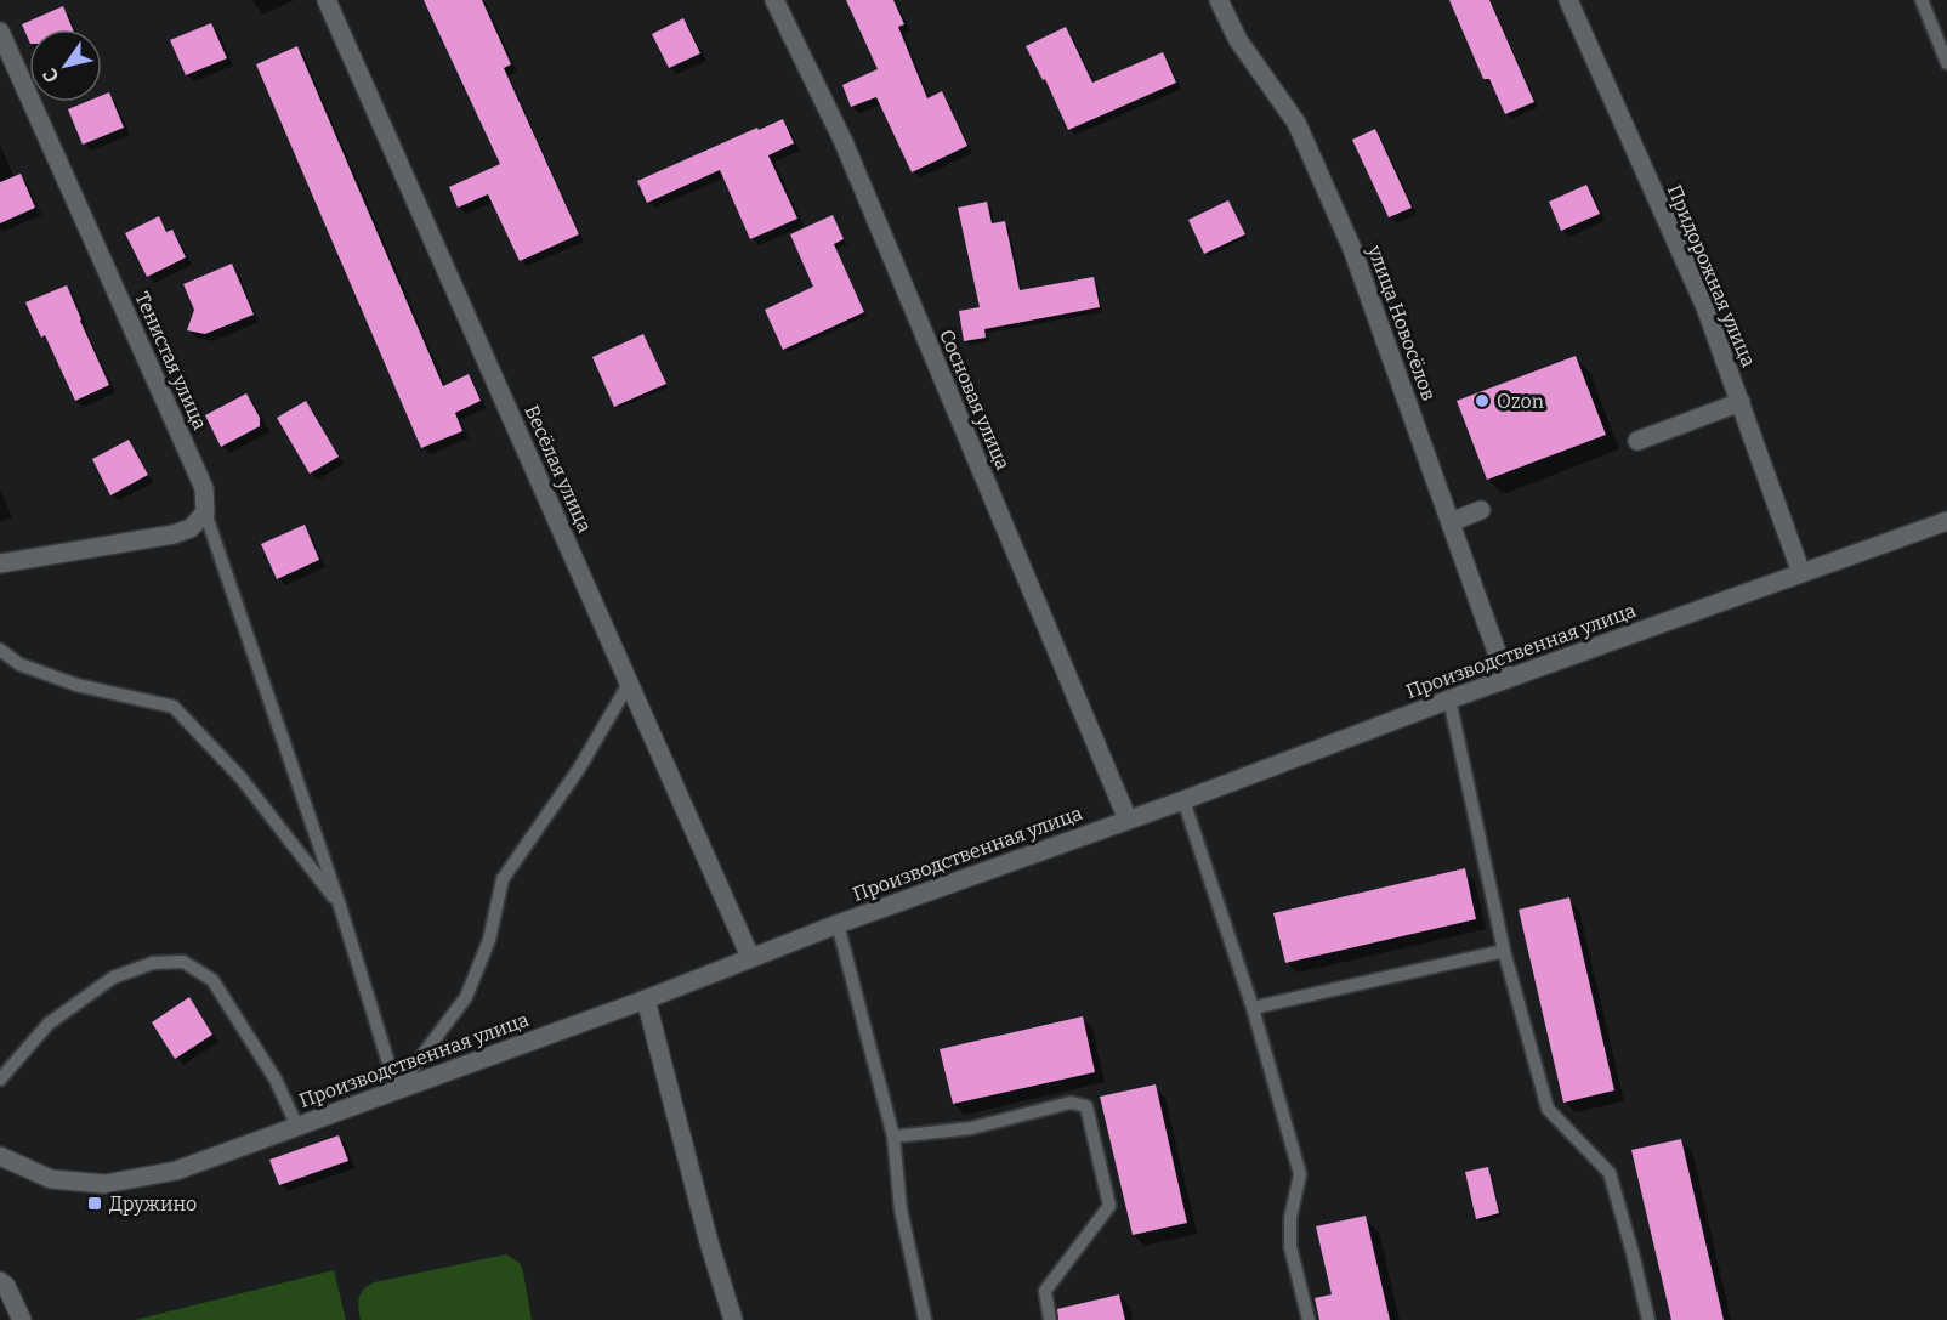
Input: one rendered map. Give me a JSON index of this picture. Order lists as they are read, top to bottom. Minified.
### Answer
{"streets":{"street":["Придорожная улица","улица Новосёлов","Тенистая улица","Сосновая улица","Весёлая улица","Производственная улица"]},"crossings":[["Придорожная улица","Производственная улица"],["улица Новосёлов","Производственная улица"],["Сосновая улица","Производственная улица"],["Весёлая улица","Производственная улица"]],"places":{"other":["Ozon"],"transit":["Дружино"]},"north":"bottom left"}
